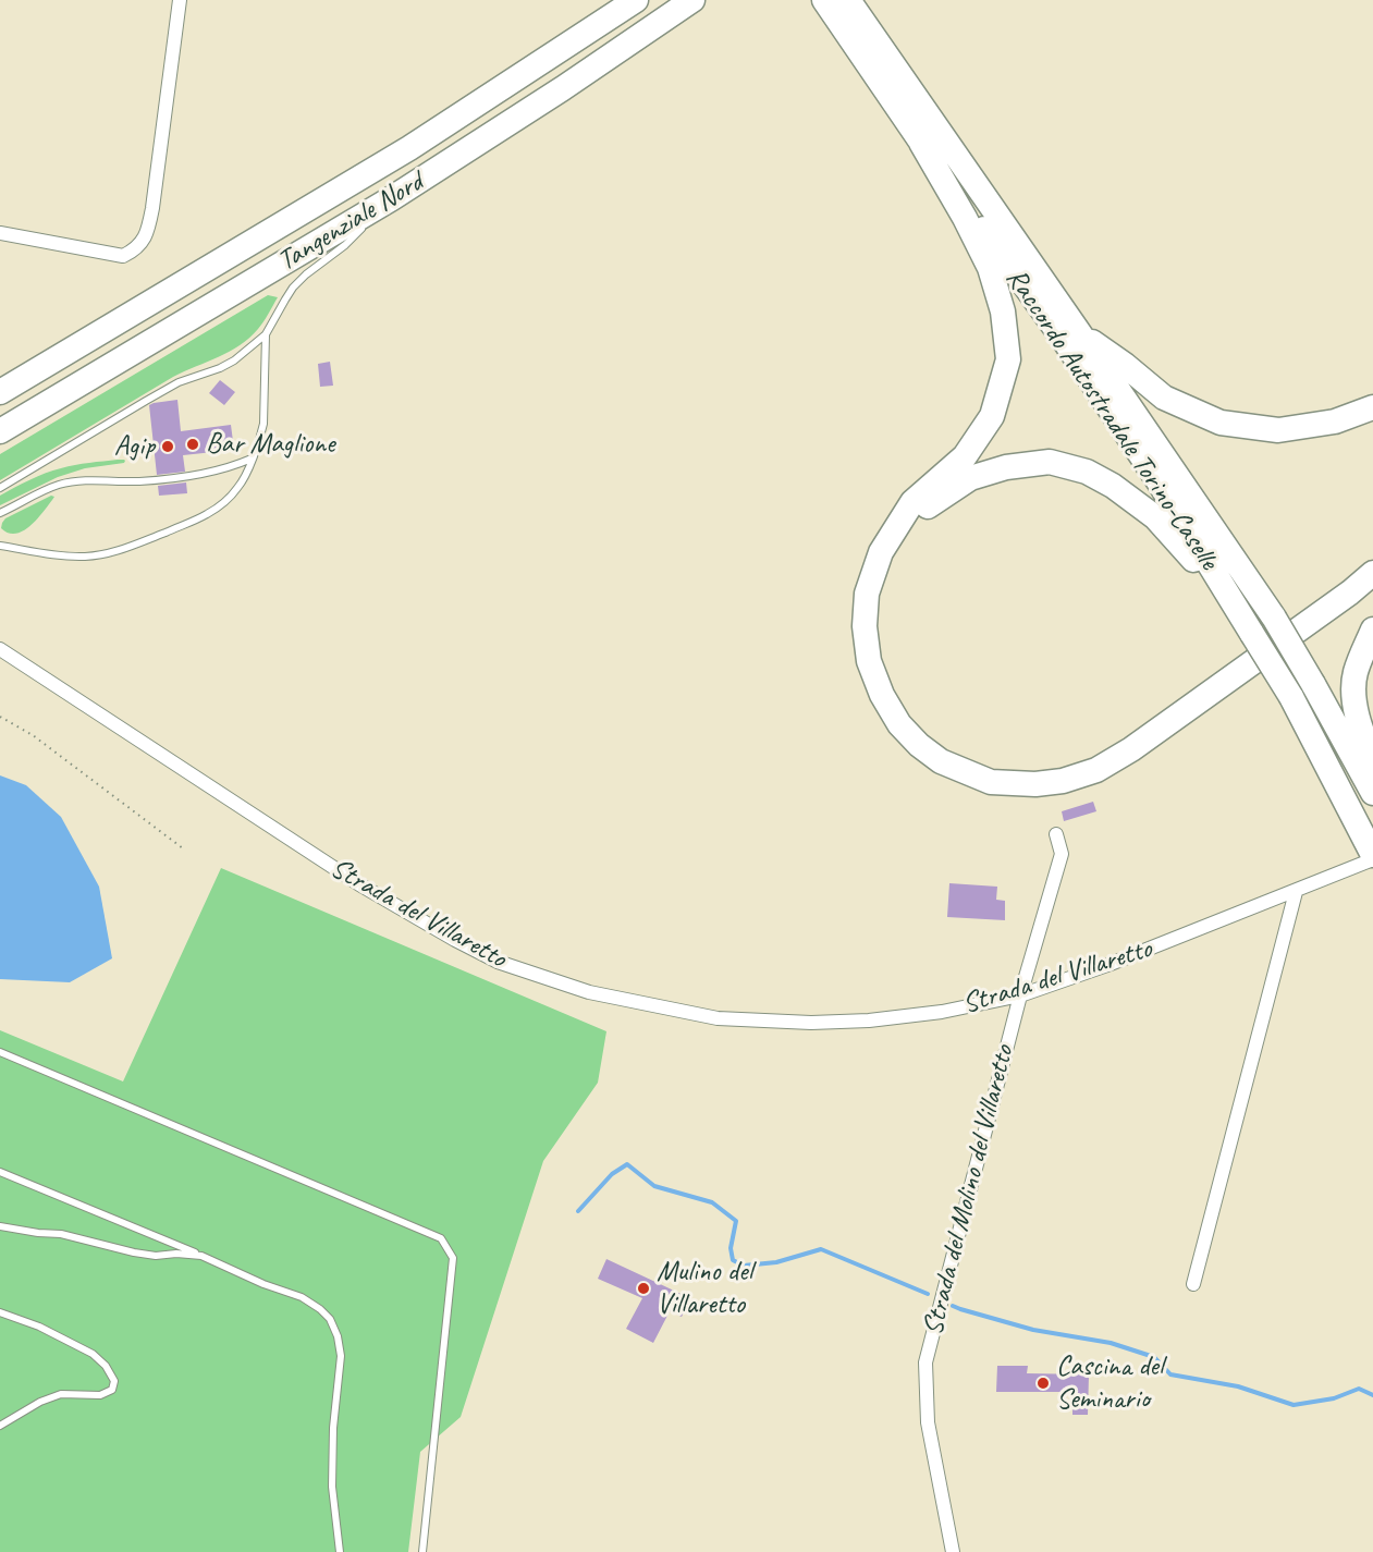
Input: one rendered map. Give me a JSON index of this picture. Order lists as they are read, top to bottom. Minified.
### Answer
{"streets":{"highway":["Tangenziale Nord","Raccordo Autostradale Torino-Caselle"],"street":["Strada del Villaretto","Strada del Molino del Villaretto"]},"crossings":[["Raccordo Autostradale Torino-Caselle","Strada del Villaretto"],["Strada del Villaretto","Strada del Molino del Villaretto"]],"places":["Bar Maglione","Agip","Mulino del Villaretto","Cascina del Seminario"]}
